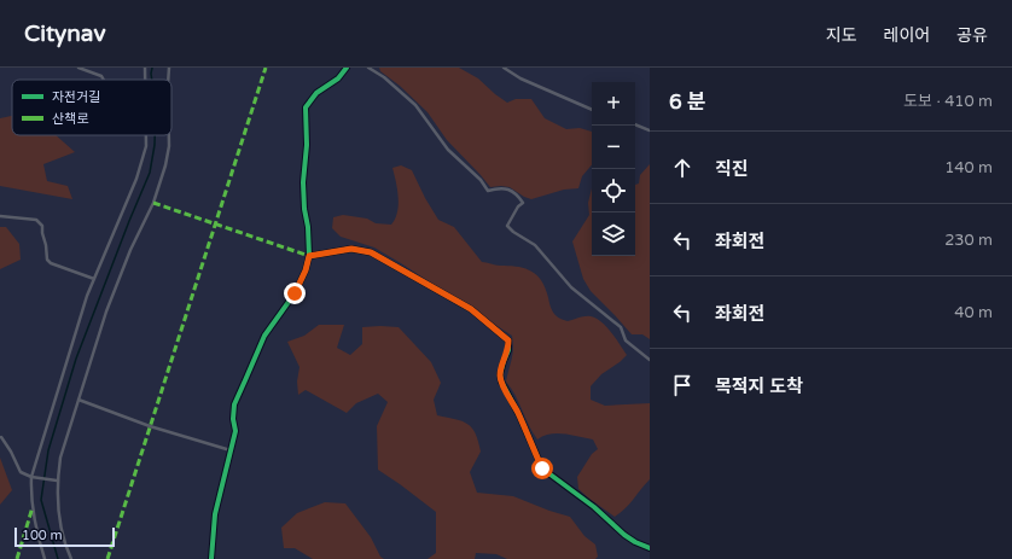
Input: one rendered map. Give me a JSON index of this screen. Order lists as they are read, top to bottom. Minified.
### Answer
{"legend":["자전거길","산책로"],"scale_bar":"100 m","page":{"header":"Citynav","nav":["지도","레이어","공유"],"heading":["6 분","도보 · 410 m"],"map_buttons":["+","−"],"list":[["직진","140 m"],["좌회전","230 m"],["좌회전","40 m"],"목적지 도착"],"scale":"100 m"}}
